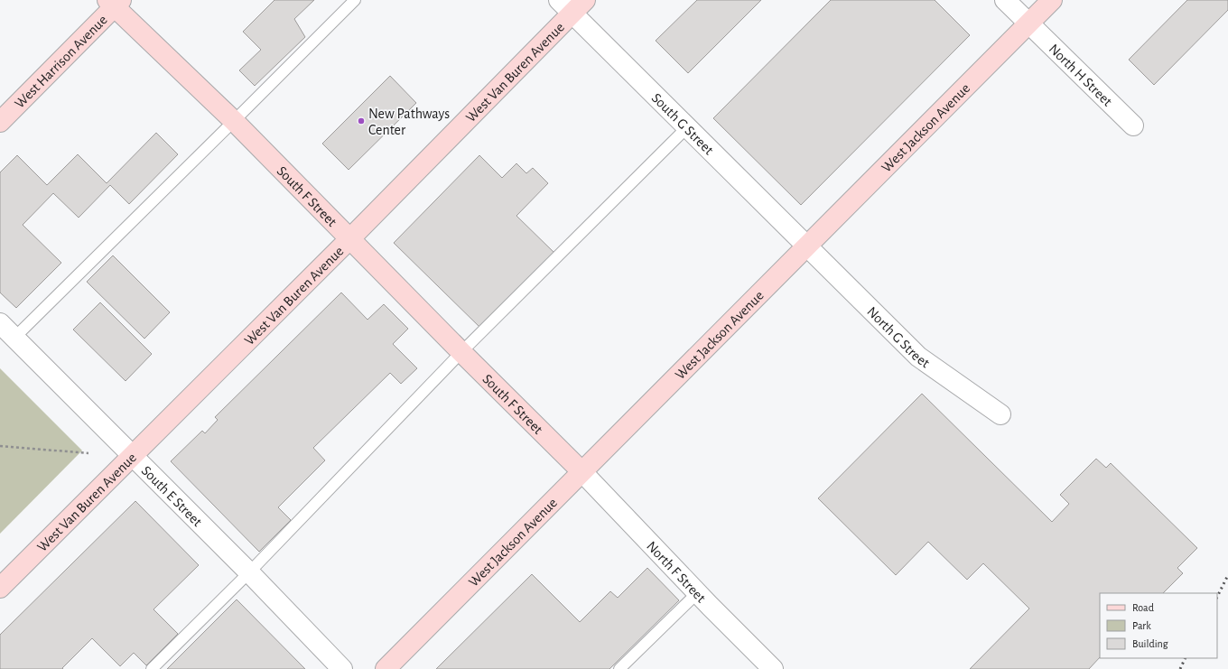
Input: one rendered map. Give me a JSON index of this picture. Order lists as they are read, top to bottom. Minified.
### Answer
{"streets":{"street":["West Harrison Avenue","West Van Buren Avenue","North H Street","South G Street","West Jackson Avenue","South F Street","North G Street","South E Street","North F Street"]},"crossings":[["West Harrison Avenue","South F Street"],["West Van Buren Avenue","South G Street"],["West Van Buren Avenue","South F Street"],["West Van Buren Avenue","South E Street"],["North H Street","West Jackson Avenue"],["South G Street","West Jackson Avenue"],["South G Street","North G Street"],["West Jackson Avenue","South F Street"],["West Jackson Avenue","North G Street"],["West Jackson Avenue","North F Street"],["South F Street","North F Street"]],"places":["New Pathways Center"],"legend":["Road","Park","Building"]}
